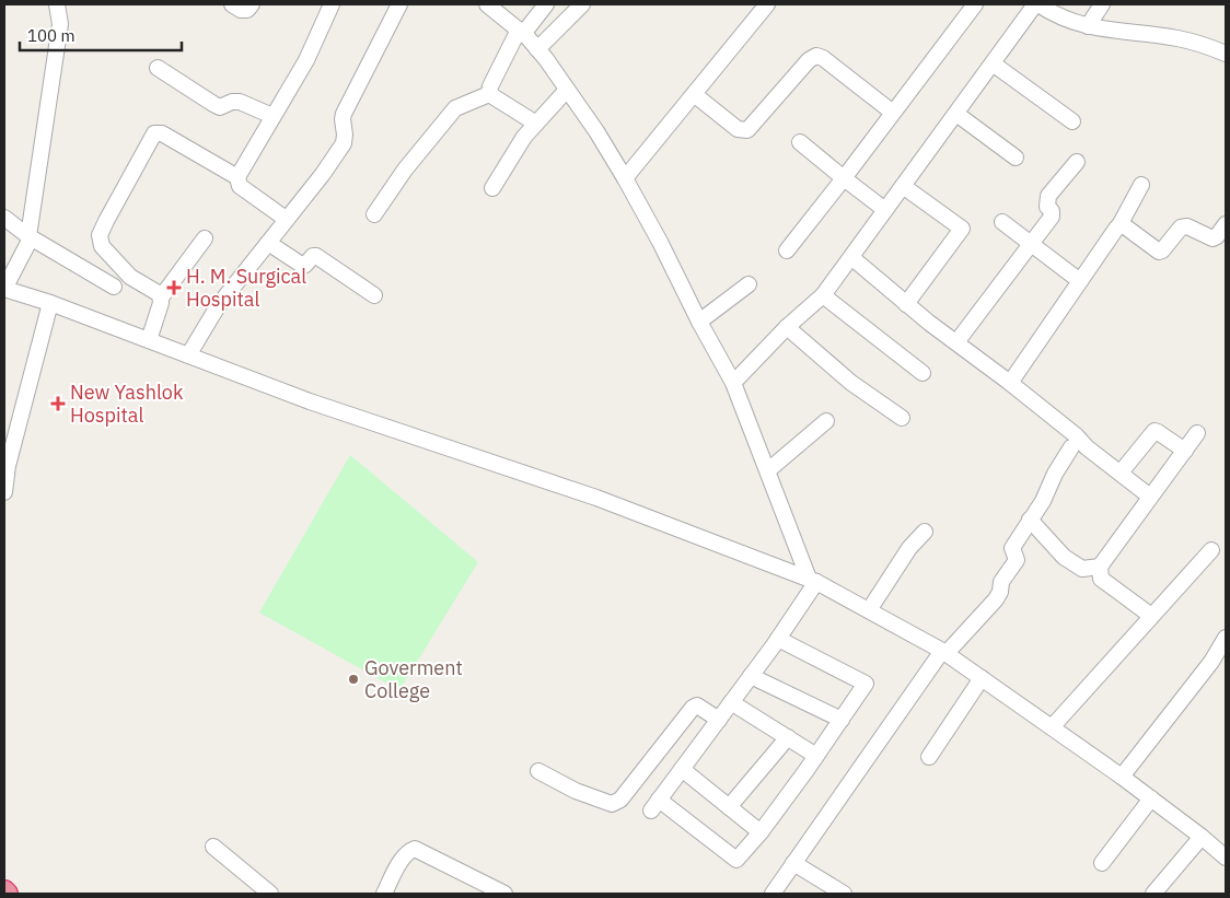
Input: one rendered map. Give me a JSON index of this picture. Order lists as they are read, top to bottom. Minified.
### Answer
{"places":{"health":["H. M. Surgical Hospital","New Yashlok Hospital"],"other":["Goverment College"]},"scale_bar":"100 m"}
